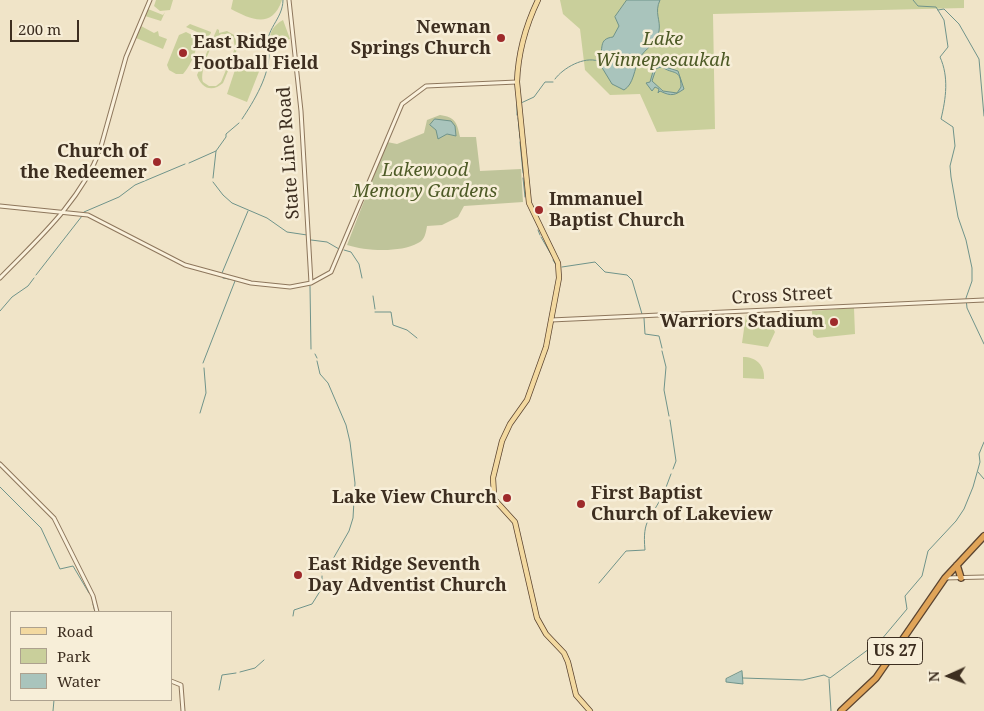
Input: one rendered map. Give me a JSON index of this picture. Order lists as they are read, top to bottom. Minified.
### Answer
{"streets":{"highway":["US 27"],"street":["State Line Road","Cross Street"]},"parks":["Lake Winnepesaukah","Lakewood Memory Gardens"],"places":["Newnan Springs Church","East Ridge Football Field","Church of the Redeemer","Immanuel Baptist Church","Warriors Stadium","Lake View Church","First Baptist Church of Lakeview","East Ridge Seventh Day Adventist Church"],"legend":["Road","Park","Water"],"scale_bar":"200 m","north":"left"}
